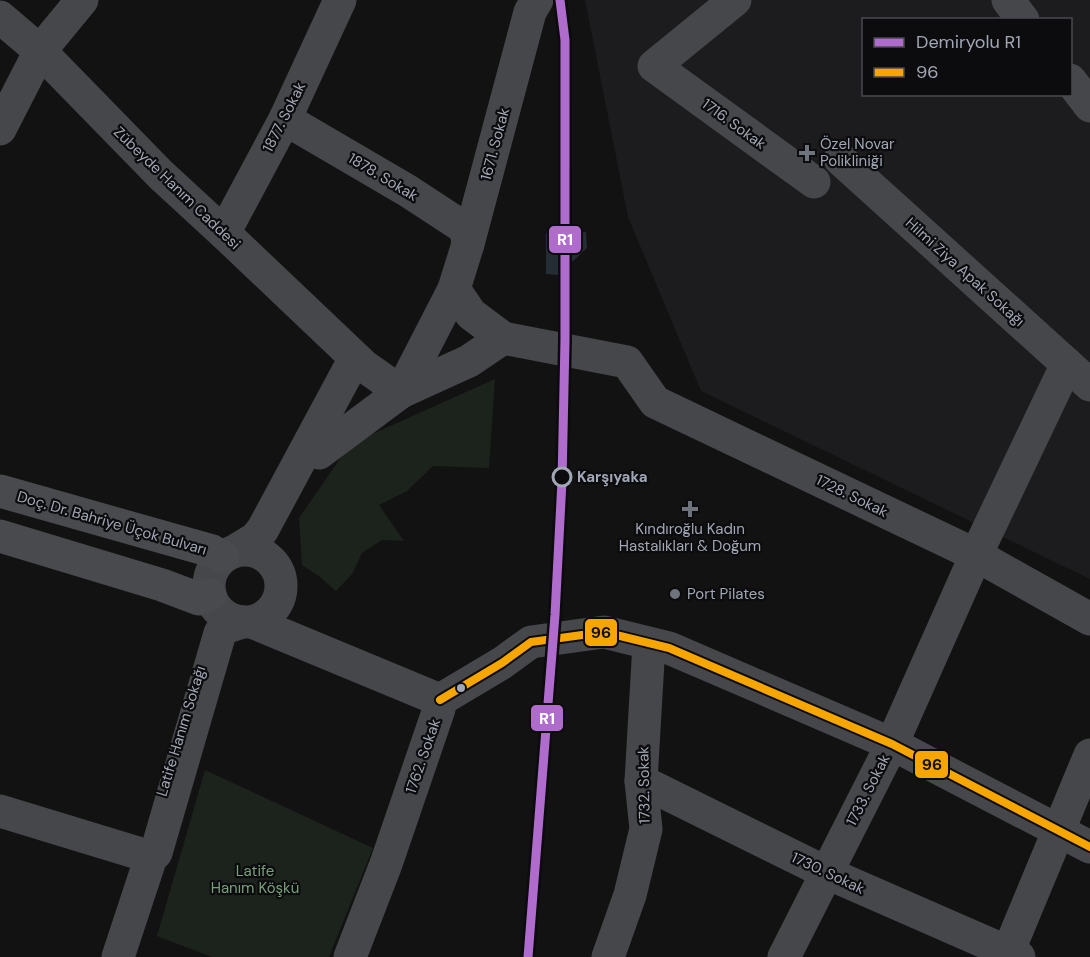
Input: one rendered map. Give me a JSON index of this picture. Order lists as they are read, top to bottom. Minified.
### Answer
{"streets":{"main road":["Doç. Dr. Bahriye Üçok Bulvarı"],"street":["1877. Sokak","1716. Sokak","1671. Sokak","1878. Sokak","Zübeyde Hanım Caddesi","Hilmi Ziya Apak Sokağı","1728. Sokak","Latife Hanım Sokağı","1762. Sokak","1732. Sokak","1733. Sokak","1730. Sokak"]},"crossings":[["1877. Sokak","1878. Sokak"],["1877. Sokak","Zübeyde Hanım Caddesi"],["1671. Sokak","1878. Sokak"],["1671. Sokak","Zübeyde Hanım Caddesi"],["Hilmi Ziya Apak Sokağı","1733. Sokak"],["1728. Sokak","1733. Sokak"],["Doç. Dr. Bahriye Üçok Bulvarı","Latife Hanım Sokağı"],["1762. Sokak","1732. Sokak"],["1762. Sokak","1733. Sokak"],["1732. Sokak","1730. Sokak"],["1733. Sokak","1730. Sokak"]],"parks":["Latife Hanım Köşkü"],"places":{"health":["Özel Novar Polikliniği","Kındıroğlu Kadın Hastalıkları & Doğum"],"other":["Karşıyaka","Port Pilates"]},"lines":["rail line R1","transit line 96"],"legend":["Demiryolu R1","96"]}
